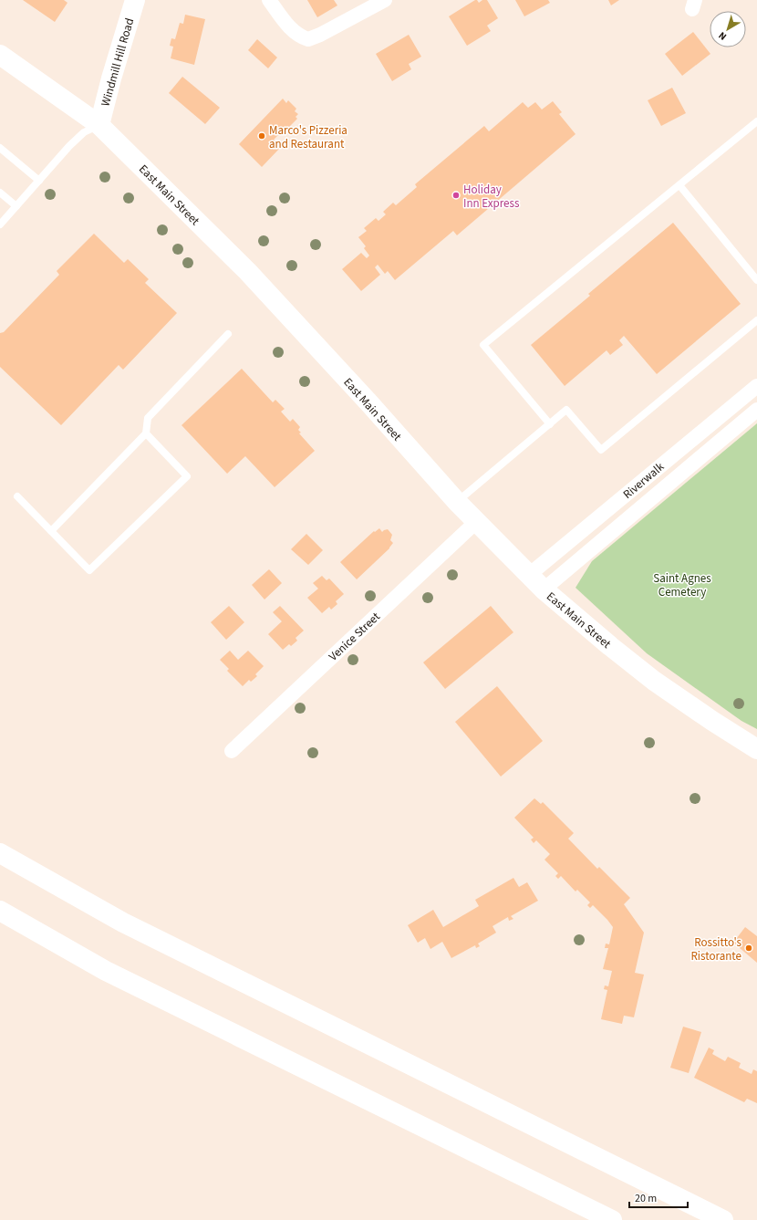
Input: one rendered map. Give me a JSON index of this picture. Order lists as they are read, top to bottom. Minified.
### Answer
{"streets":{"main road":["Windmill Hill Road","East Main Street"],"street":["Riverwalk","Venice Street"]},"crossings":[["Windmill Hill Road","East Main Street"],["East Main Street","Riverwalk"],["East Main Street","Venice Street"]],"parks":["Saint Agnes Cemetery"],"places":["Marco's Pizzeria and Restaurant","Holiday Inn Express","Rossitto's Ristorante"],"scale_bar":"20 m","north":"bottom left"}
